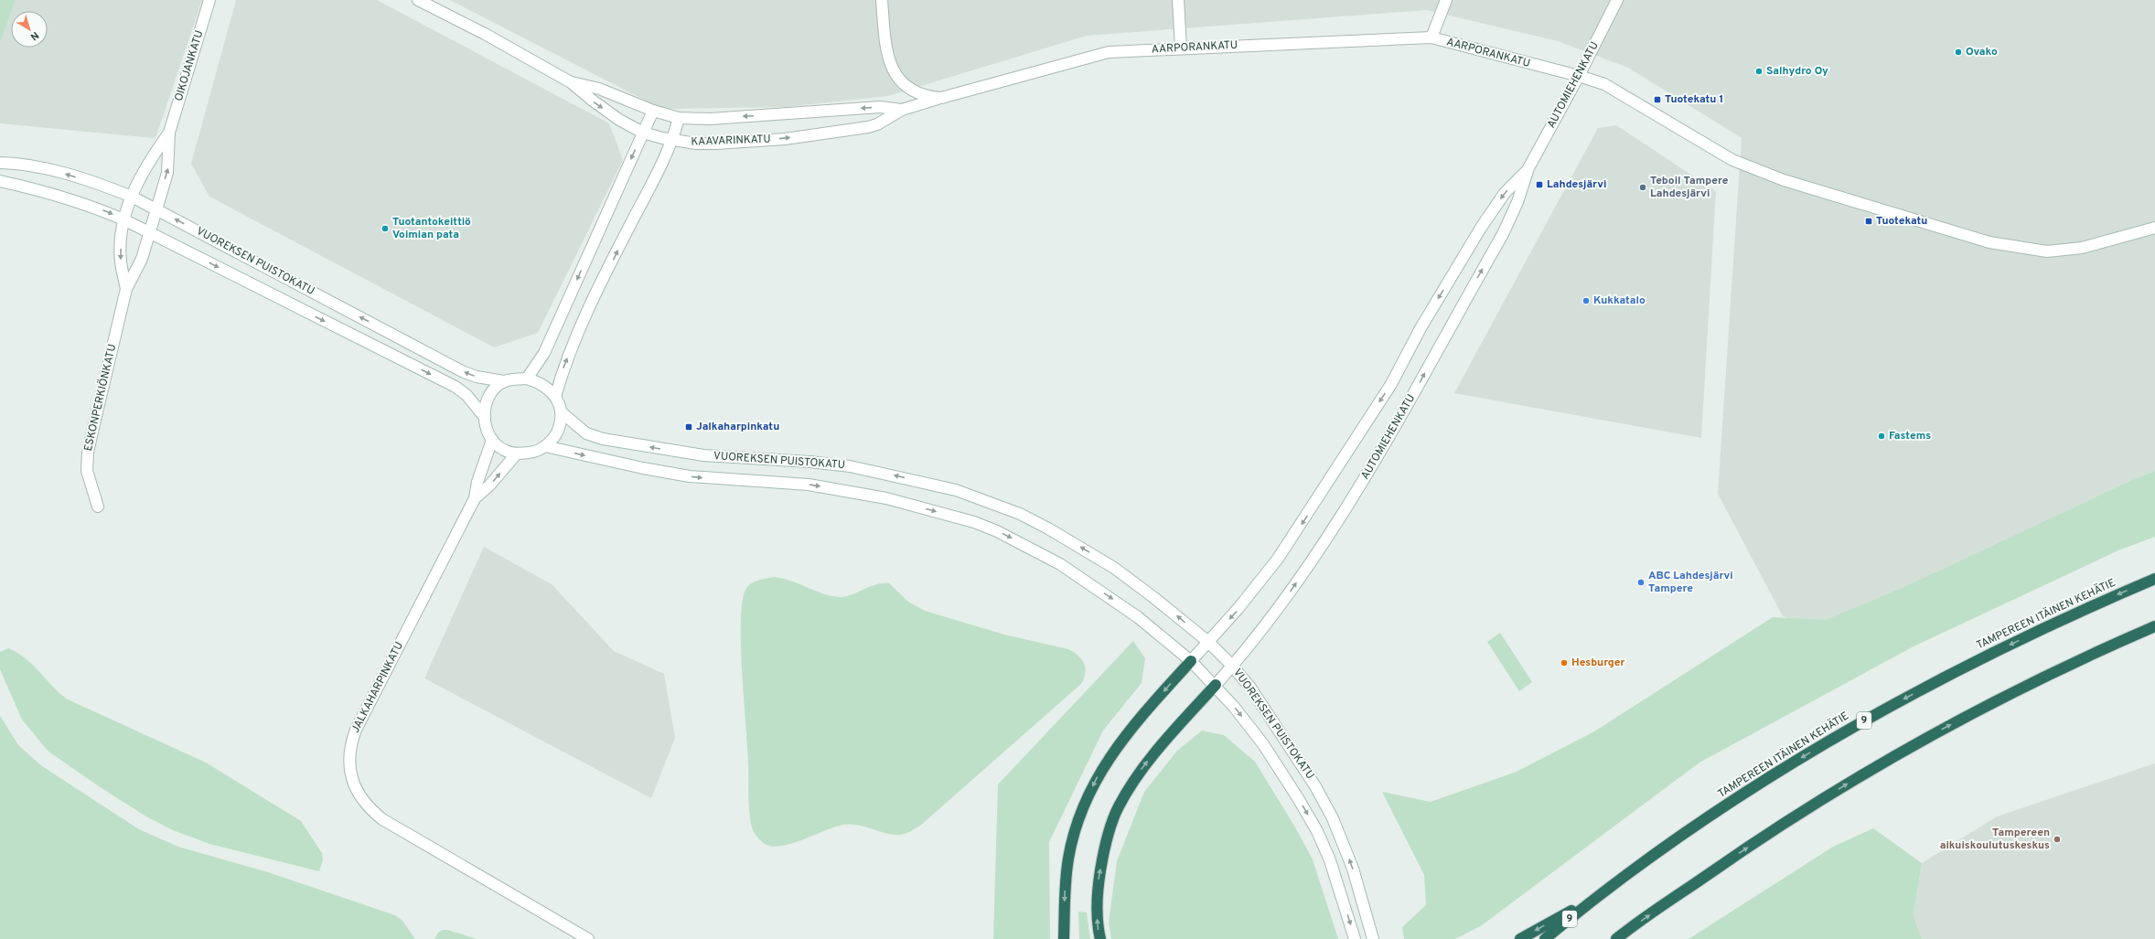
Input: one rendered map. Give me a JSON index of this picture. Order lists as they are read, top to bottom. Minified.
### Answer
{"streets":{"highway":["TAMPEREEN ITÄINEN KEHÄTIE","9"],"main road":["AARPORANKATU","OIKOJANKATU","AUTOMIEHENKATU","KAAVARINKATU","VUOREKSEN PUISTOKATU","ESKONPERKIÖNKATU","JALKAHARPINKATU"]},"crossings":[["AARPORANKATU","AUTOMIEHENKATU"],["AARPORANKATU","KAAVARINKATU"],["OIKOJANKATU","VUOREKSEN PUISTOKATU"],["OIKOJANKATU","ESKONPERKIÖNKATU"],["AUTOMIEHENKATU","VUOREKSEN PUISTOKATU"],["VUOREKSEN PUISTOKATU","ESKONPERKIÖNKATU"],["VUOREKSEN PUISTOKATU","JALKAHARPINKATU"]],"places":{"other":["Ovako","Salhydro Oy","Teboil Tampere Lahdesjärvi","Tuotantokeittiö Voimian pata","Kukkatalo","Fastems","ABC Lahdesjärvi Tampere","Hesburger","Tampereen aikuiskoulutuskeskus"],"transit":["Tuotekatu 1","Lahdesjärvi","Tuotekatu","Jalkaharpinkatu"]},"north":"bottom right"}
